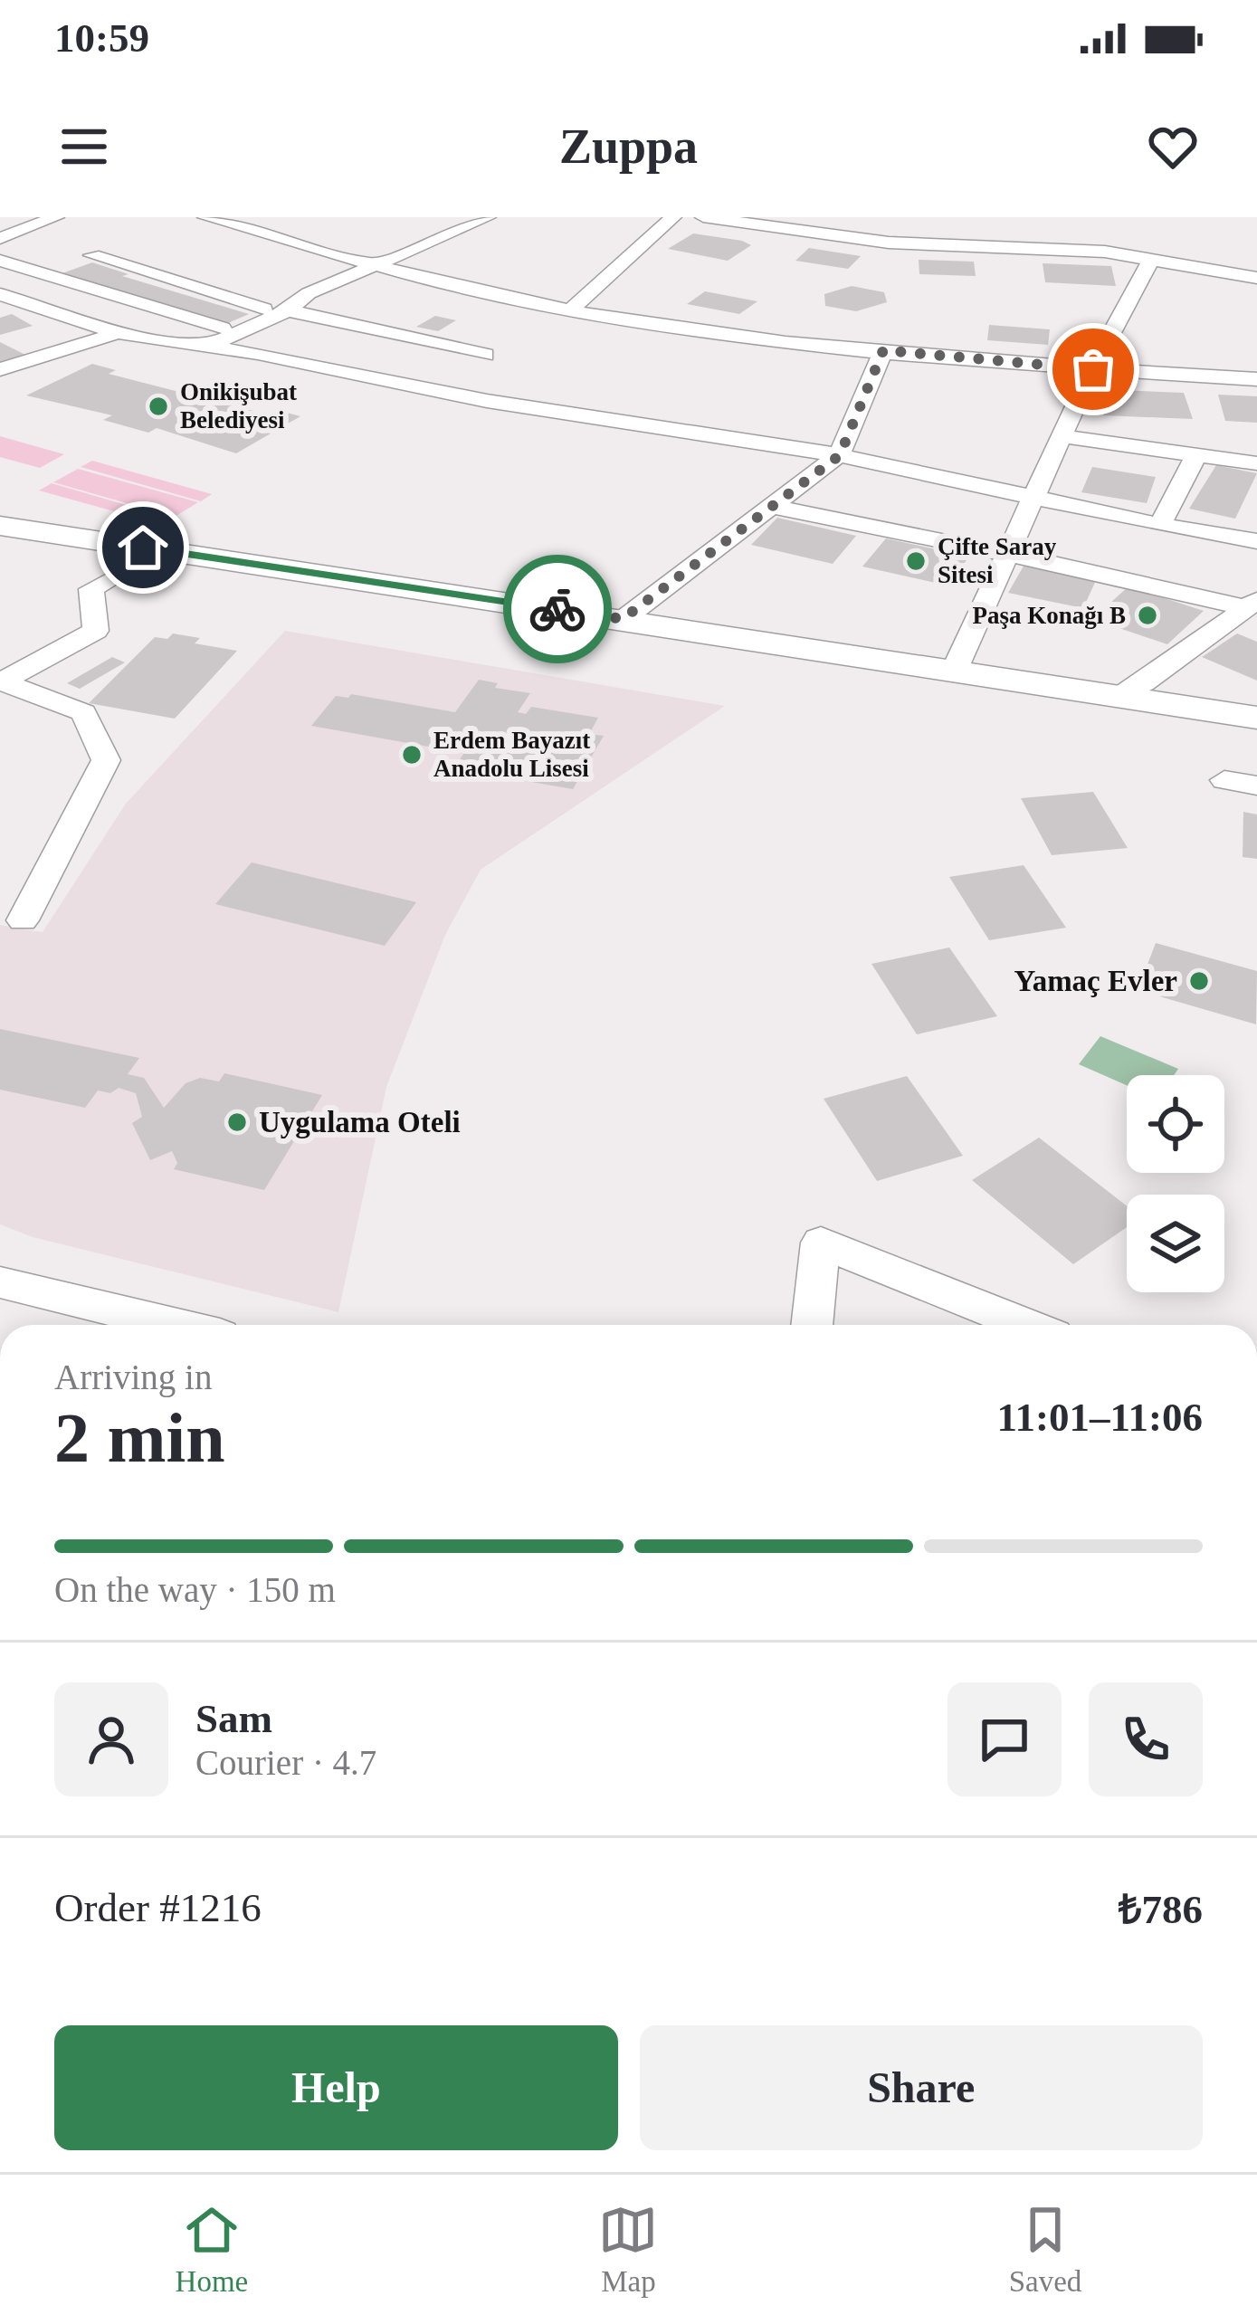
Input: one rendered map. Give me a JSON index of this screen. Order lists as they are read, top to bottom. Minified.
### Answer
{"places":["Onikişubat Belediyesi","Çifte Saray Sitesi","Paşa Konağı B","Erdem Bayazıt Anadolu Lisesi","Yamaç Evler","Uygulama Oteli"],"page":{"status":"10:59","header":"Zuppa","heading":["2 min","Arriving in","11:01–11:06"],"panel":["Sam","Courier · 4.7","Order #1216","₺786"],"bar":"On the way · 150 m","buttons":["Help","Share"],"tabs":["Home","Map","Saved"]}}
